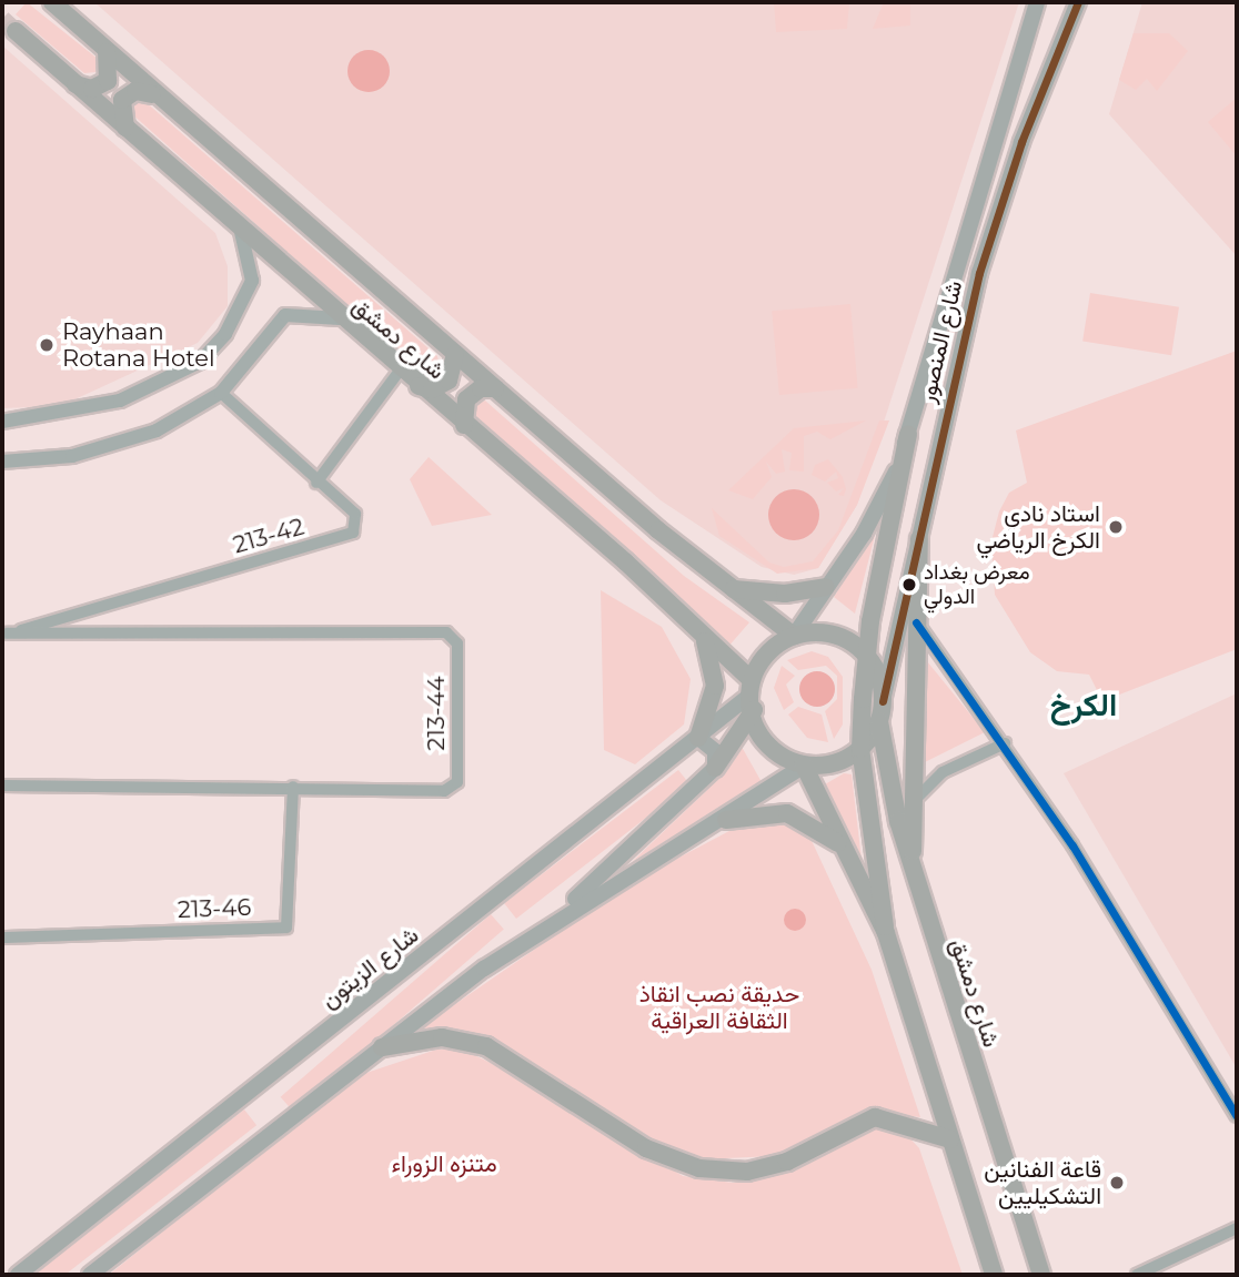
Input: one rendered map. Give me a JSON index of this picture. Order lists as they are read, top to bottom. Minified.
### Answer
{"streets":{"main road":["شارع دمشق","شارع المنصور","شارع الزيتون"],"street":["213-42","213-44","213-46"]},"crossings":[["شارع دمشق","شارع المنصور"],["شارع دمشق","شارع الزيتون"],["213-42","213-44"],["213-44","213-46"]],"districts":["الكرخ"],"parks":["حديقة نصب انقاذ الثقافة العراقية","متنزه الزوراء"],"places":["Rayhaan Rotana Hotel","استاد نادي الكرخ الرياضي","معرض بغداد الدولي","قاعة الفنانين التشكيليين"]}
